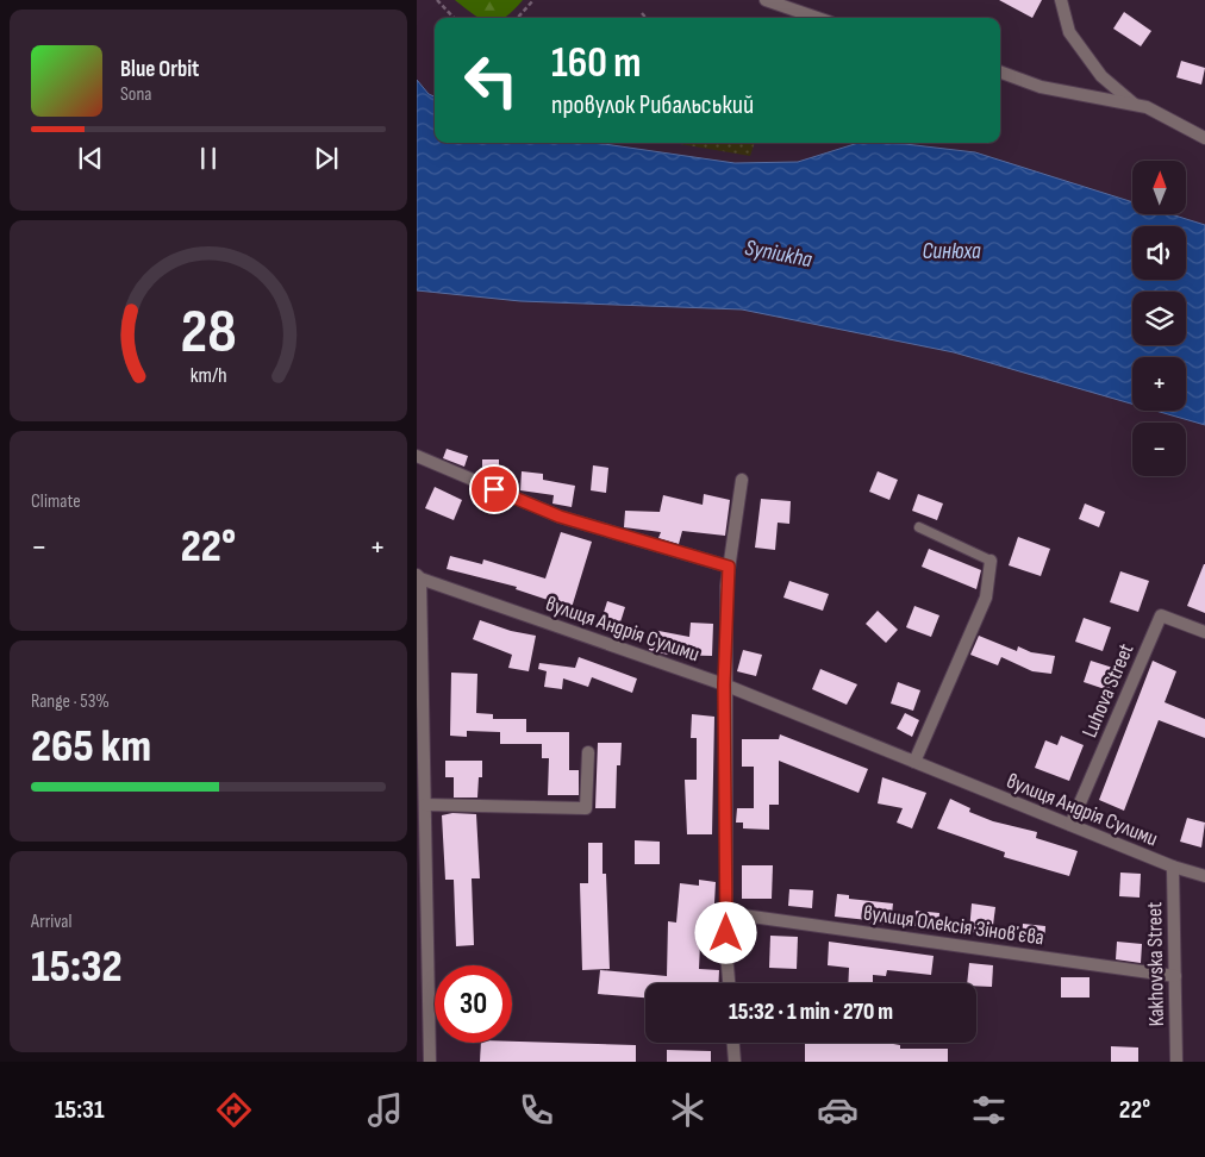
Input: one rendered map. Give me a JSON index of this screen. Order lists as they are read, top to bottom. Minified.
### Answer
{"streets":{"street":["вулиця Андрія Сулими","Luhova Street","вулиця Олексія Зіновʼєва","Kakhovska Street"]},"crossings":[["вулиця Андрія Сулими","Luhova Street"],["вулиця Андрія Сулими","Kakhovska Street"],["вулиця Олексія Зіновʼєва","Kakhovska Street"]],"water":["Синюха","Syniukha"],"north":"top","page":{"turn":["160 m","провулок Рибальський"],"song":["Blue Orbit","Sona"],"map_buttons":["+","−"],"tile":["Climate",["Range · 53%","265 km"],["Arrival","15:32"]],"heat":["−","22°","+"],"limit":"30","trip":"15:32 · 1 min · 270 m","tabs":["15:31","22°"],"gauge":["28","km/h"]}}
